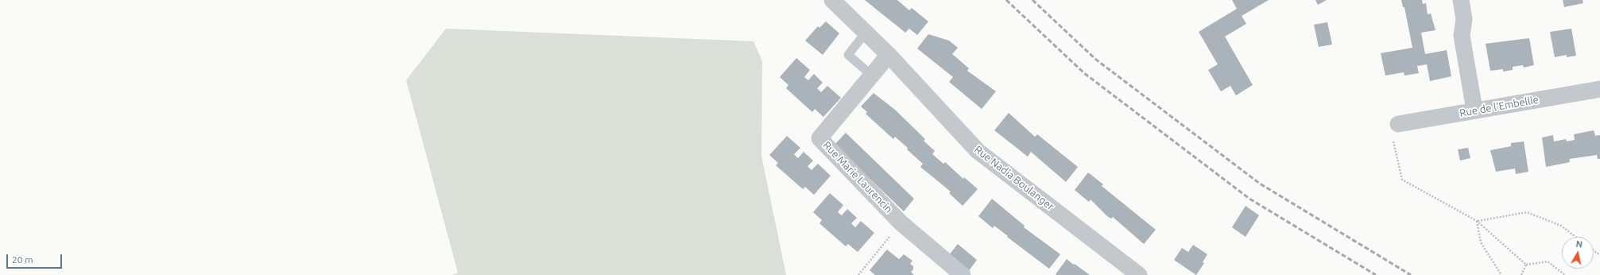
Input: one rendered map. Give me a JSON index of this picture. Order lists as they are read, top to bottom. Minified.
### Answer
{"streets":{"street":["Rue de l'Embellie","Rue Marie Laurencin","Rue Nadia Boulanger"]},"crossings":[["Rue Marie Laurencin","Rue Nadia Boulanger"]],"scale_bar":"20 m","north":"top"}
